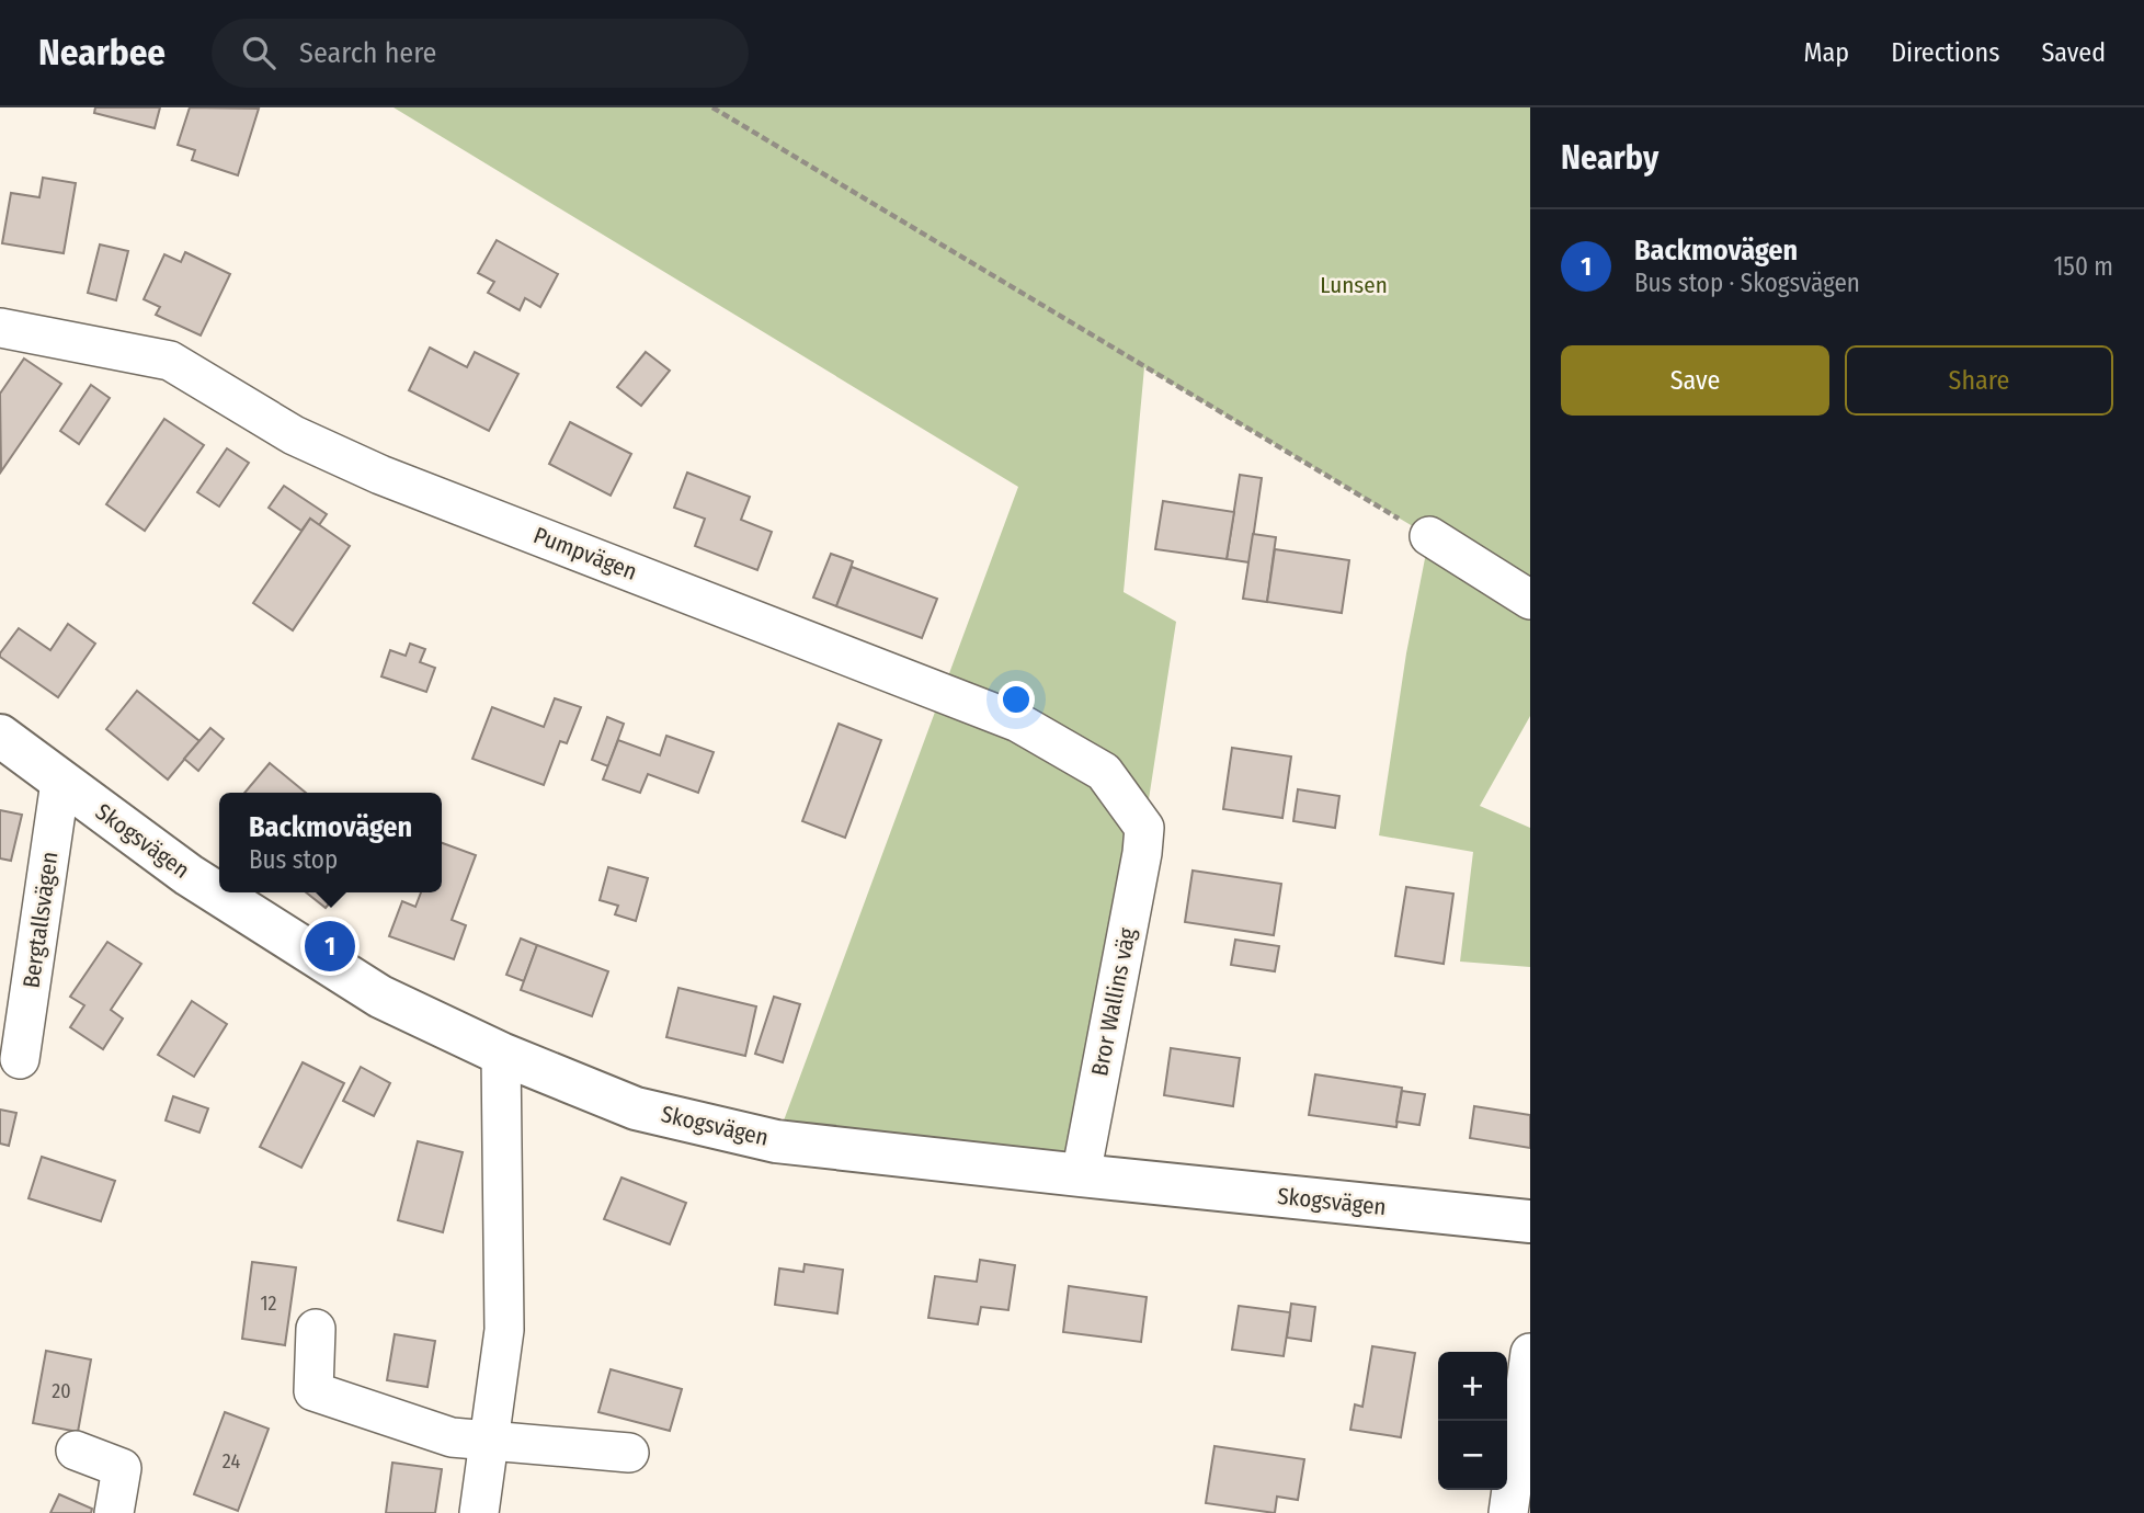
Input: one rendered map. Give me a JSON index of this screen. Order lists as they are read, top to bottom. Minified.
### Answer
{"streets":{"street":["Pumpvägen","Skogsvägen","Bergtallsvägen","Bror Wallins väg"]},"crossings":[["Pumpvägen","Bror Wallins väg"],["Skogsvägen","Bergtallsvägen"],["Skogsvägen","Bror Wallins väg"]],"parks":["Lunsen"],"house_numbers":["12","20","24"],"page":{"header":"Nearbee","search":"Search here","nav":["Map","Directions","Saved"],"heading":"Nearby","list":[{"mark":"1","name":"Backmovägen","note":"Bus stop · Skogsvägen","value":"150 m"}],"buttons":["Save","Share"],"popup":["Backmovägen","Bus stop"],"pins":"1","map_buttons":["+","−"]}}
